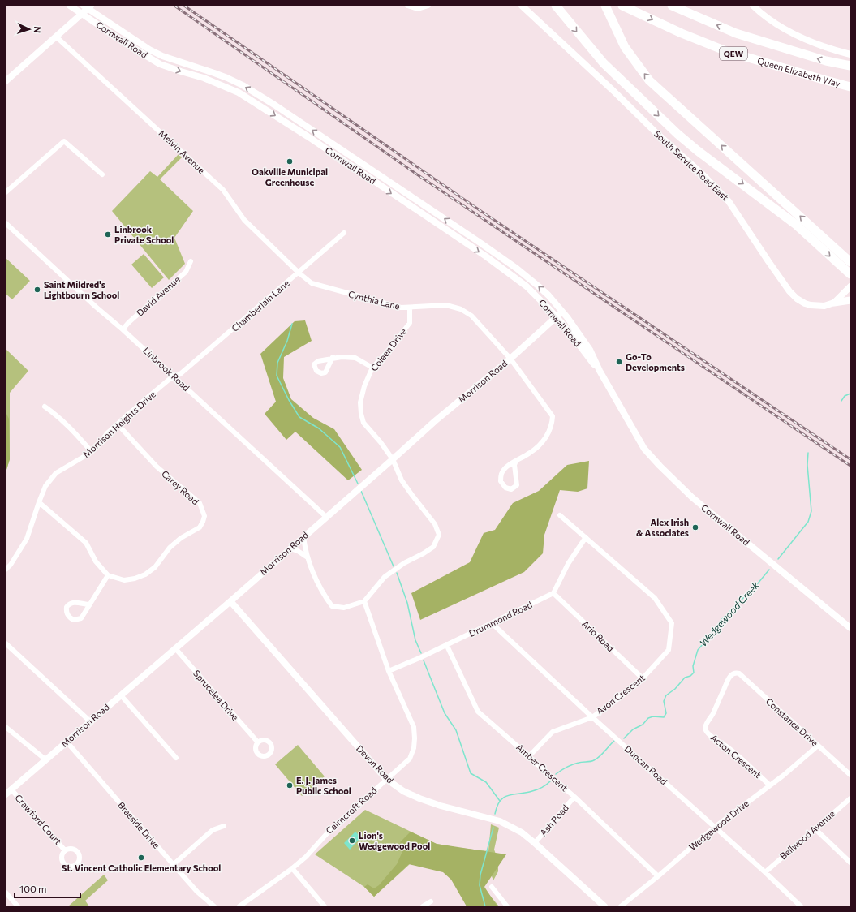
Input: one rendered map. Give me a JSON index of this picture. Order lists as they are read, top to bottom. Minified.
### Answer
{"streets":{"highway":["QEW","Queen Elizabeth Way"],"street":["Cornwall Road","Melvin Avenue","South Service Road East","David Avenue","Cynthia Lane","Chamberlain Lane","Coleen Drive","Linbrook Road","Morrison Road","Morrison Heights Drive","Carey Road","Drummond Road","Ario Road","Avon Crescent","Sprucelea Drive","Constance Drive","Acton Crescent","Devon Road","Duncan Road","Amber Crescent","Cairncroft Road","Crawford Court","Ash Road","Braeside Drive","Wedgewood Drive","Bellwood Avenue"]},"crossings":[["Cornwall Road","Morrison Road"],["Melvin Avenue","Cynthia Lane"],["Melvin Avenue","Chamberlain Lane"],["David Avenue","Linbrook Road"],["Cynthia Lane","Chamberlain Lane"],["Cynthia Lane","Coleen Drive"],["Cynthia Lane","Morrison Road"],["Chamberlain Lane","Linbrook Road"],["Chamberlain Lane","Morrison Heights Drive"],["Coleen Drive","Morrison Road"],["Coleen Drive","Cairncroft Road"],["Linbrook Road","Morrison Road"],["Linbrook Road","Morrison Heights Drive"],["Morrison Road","Sprucelea Drive"],["Morrison Road","Devon Road"],["Morrison Road","Crawford Court"],["Morrison Road","Braeside Drive"],["Morrison Heights Drive","Carey Road"],["Drummond Road","Ario Road"],["Drummond Road","Duncan Road"],["Drummond Road","Amber Crescent"],["Drummond Road","Cairncroft Road"],["Ario Road","Avon Crescent"],["Avon Crescent","Duncan Road"],["Avon Crescent","Amber Crescent"],["Constance Drive","Acton Crescent"],["Constance Drive","Wedgewood Drive"],["Acton Crescent","Wedgewood Drive"],["Devon Road","Cairncroft Road"],["Devon Road","Ash Road"],["Duncan Road","Wedgewood Drive"],["Duncan Road","Bellwood Avenue"],["Amber Crescent","Ash Road"],["Amber Crescent","Wedgewood Drive"]],"water":["Wedgewood Creek"],"places":["Oakville Municipal Greenhouse","Linbrook Private School","Saint Mildred's Lightbourn School","Go-To Developments","Alex Irish & Associates","E. J. James Public School","Lion's Wedgewood Pool","St. Vincent Catholic Elementary School"],"scale_bar":"100 m","north":"right"}
